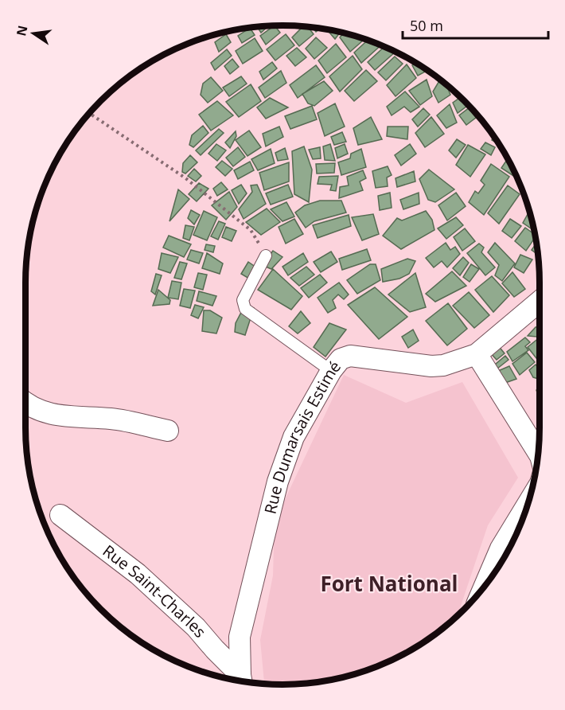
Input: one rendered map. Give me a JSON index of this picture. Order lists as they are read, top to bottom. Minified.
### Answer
{"streets":{"street":["Rue Dumarsais Estimé","Rue Saint-Charles"]},"crossings":[["Rue Dumarsais Estimé","Rue Saint-Charles"]],"districts":["Fort National"],"scale_bar":"50 m","north":"left"}
